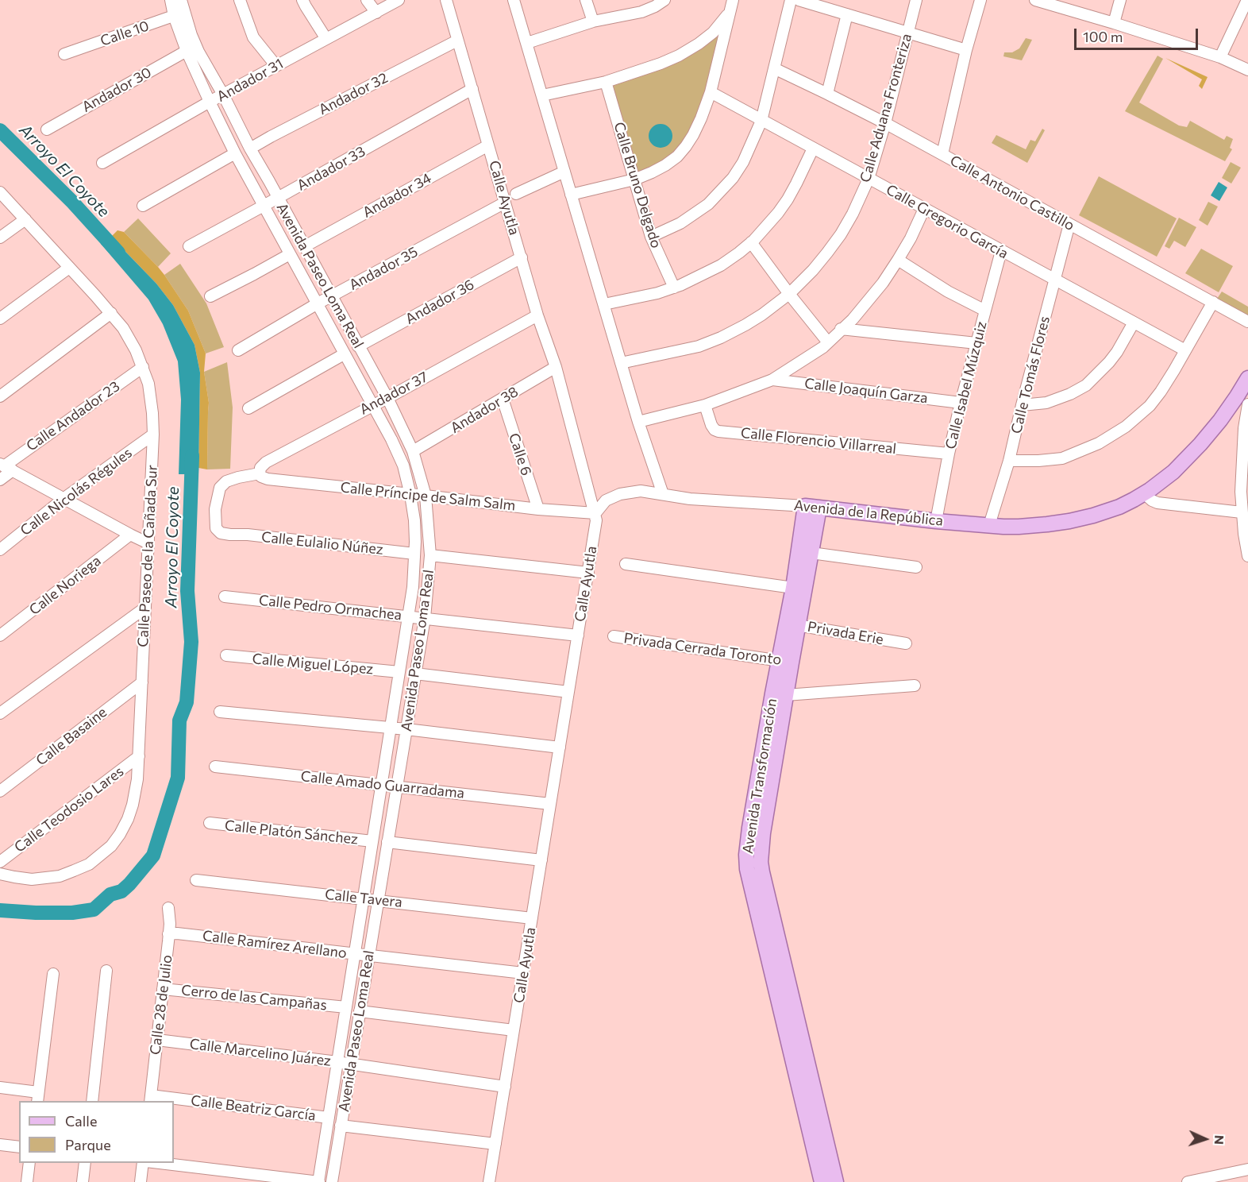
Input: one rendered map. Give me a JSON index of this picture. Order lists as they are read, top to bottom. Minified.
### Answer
{"streets":{"main road":["Avenida de la República","Avenida Transformación"],"street":["Calle 10","Andador 31","Andador 30","Andador 32","Calle Aduana Fronteriza","Andador 33","Calle Bruno Delgado","Calle Antonio Castillo","Andador 34","Calle Ayutla","Calle Gregorio García","Andador 35","Avenida Paseo Loma Real","Andador 36","Calle Tomás Flores","Calle Isabel Múzquiz","Calle Joaquín Garza","Andador 37","Andador 38","Calle Andador 23","Calle Florencio Villarreal","Calle 6","Calle Nicolás Régules","Calle Príncipe de Salm Salm","Calle Eulalio Núñez","Calle Paseo de la Cañada Sur","Calle Noriega","Calle Pedro Ormachea","Privada Erie","Privada Cerrada Toronto","Calle Miguel López","Calle Basaine","Calle Amado Guarradama","Calle Teodosio Lares","Calle Platón Sánchez","Calle Tavera","Calle Ramírez Arellano","Cerro de las Campañas","Calle 28 de Julio","Calle Marcelino Juárez","Calle Beatriz García"]},"crossings":[["Calle 10","Avenida Paseo Loma Real"],["Andador 31","Avenida Paseo Loma Real"],["Andador 30","Avenida Paseo Loma Real"],["Andador 32","Calle Ayutla"],["Andador 32","Avenida Paseo Loma Real"],["Calle Aduana Fronteriza","Calle Antonio Castillo"],["Calle Aduana Fronteriza","Calle Gregorio García"],["Andador 33","Calle Ayutla"],["Andador 33","Avenida Paseo Loma Real"],["Calle Antonio Castillo","Calle Tomás Flores"],["Andador 34","Calle Ayutla"],["Andador 34","Avenida Paseo Loma Real"],["Calle Ayutla","Andador 35"],["Calle Ayutla","Andador 36"],["Calle Ayutla","Andador 37"],["Calle Ayutla","Andador 38"],["Calle Ayutla","Calle Príncipe de Salm Salm"],["Calle Ayutla","Avenida de la República"],["Calle Ayutla","Calle Pedro Ormachea"],["Calle Ayutla","Calle Amado Guarradama"],["Calle Ayutla","Calle Tavera"],["Calle Ayutla","Calle Ramírez Arellano"],["Calle Ayutla","Calle Marcelino Juárez"],["Calle Gregorio García","Calle Tomás Flores"],["Calle Gregorio García","Calle Isabel Múzquiz"],["Andador 35","Avenida Paseo Loma Real"],["Avenida Paseo Loma Real","Andador 36"],["Avenida Paseo Loma Real","Andador 37"],["Avenida Paseo Loma Real","Andador 38"],["Avenida Paseo Loma Real","Calle Príncipe de Salm Salm"],["Avenida Paseo Loma Real","Calle Eulalio Núñez"],["Avenida Paseo Loma Real","Calle Pedro Ormachea"],["Avenida Paseo Loma Real","Calle Miguel López"],["Avenida Paseo Loma Real","Calle Amado Guarradama"],["Avenida Paseo Loma Real","Calle Platón Sánchez"],["Avenida Paseo Loma Real","Calle Tavera"],["Avenida Paseo Loma Real","Calle Ramírez Arellano"],["Avenida Paseo Loma Real","Cerro de las Campañas"],["Avenida Paseo Loma Real","Calle Marcelino Juárez"],["Avenida Paseo Loma Real","Calle Beatriz García"],["Calle Tomás Flores","Avenida de la República"],["Calle Isabel Múzquiz","Calle Joaquín Garza"],["Calle Isabel Múzquiz","Calle Florencio Villarreal"],["Calle Isabel Múzquiz","Avenida de la República"],["Andador 37","Calle Príncipe de Salm Salm"],["Andador 37","Calle Eulalio Núñez"],["Andador 38","Calle 6"],["Calle Andador 23","Calle Paseo de la Cañada Sur"],["Calle 6","Calle Príncipe de Salm Salm"],["Calle Nicolás Régules","Calle Paseo de la Cañada Sur"],["Calle Príncipe de Salm Salm","Avenida de la República"],["Calle Príncipe de Salm Salm","Calle Eulalio Núñez"],["Avenida de la República","Avenida Transformación"],["Calle Paseo de la Cañada Sur","Calle Basaine"],["Calle Paseo de la Cañada Sur","Calle Teodosio Lares"],["Privada Erie","Avenida Transformación"],["Privada Cerrada Toronto","Avenida Transformación"],["Calle Ramírez Arellano","Calle 28 de Julio"],["Cerro de las Campañas","Calle 28 de Julio"],["Calle 28 de Julio","Calle Marcelino Juárez"],["Calle 28 de Julio","Calle Beatriz García"]],"water":["Arroyo El Coyote"],"legend":["Calle","Parque"],"scale_bar":"100 m","north":"right"}
